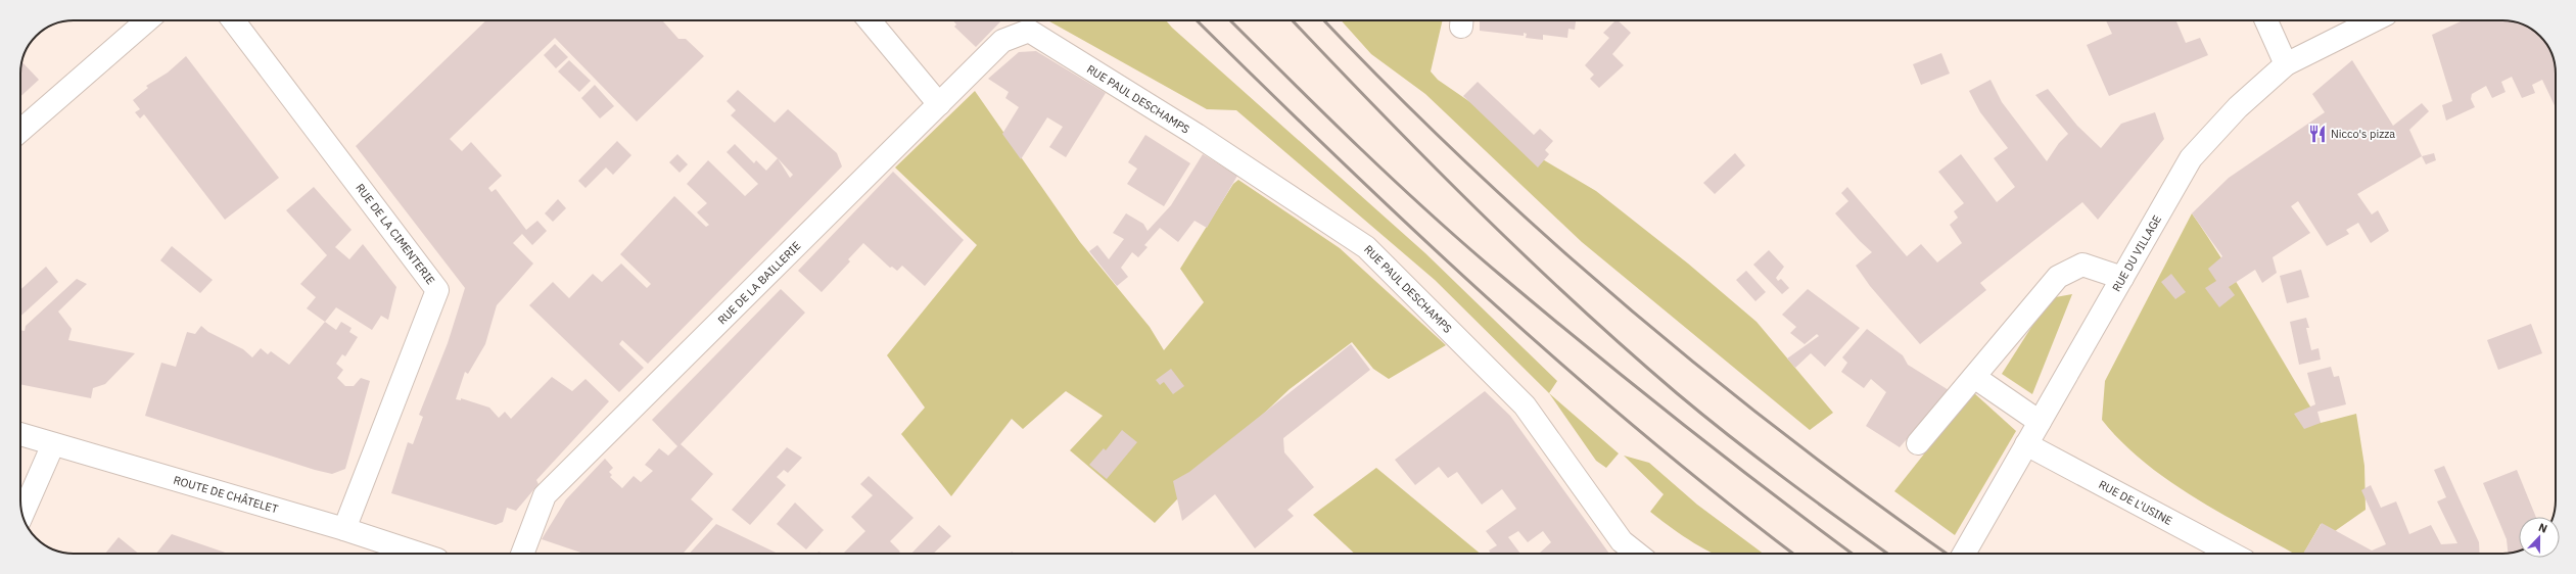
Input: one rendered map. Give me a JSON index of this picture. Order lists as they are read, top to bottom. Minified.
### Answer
{"streets":{"street":["RUE PAUL DESCHAMPS","RUE DE LA CIMENTERIE","RUE DU VILLAGE","RUE DE LA BAILLERIE","ROUTE DE CHÂTELET","RUE DE L'USINE"]},"crossings":[["RUE PAUL DESCHAMPS","RUE DE LA BAILLERIE"],["RUE DE LA CIMENTERIE","ROUTE DE CHÂTELET"],["RUE DU VILLAGE","RUE DE L'USINE"]],"places":{"restaurant":["Nicco's pizza"]},"north":"top"}
